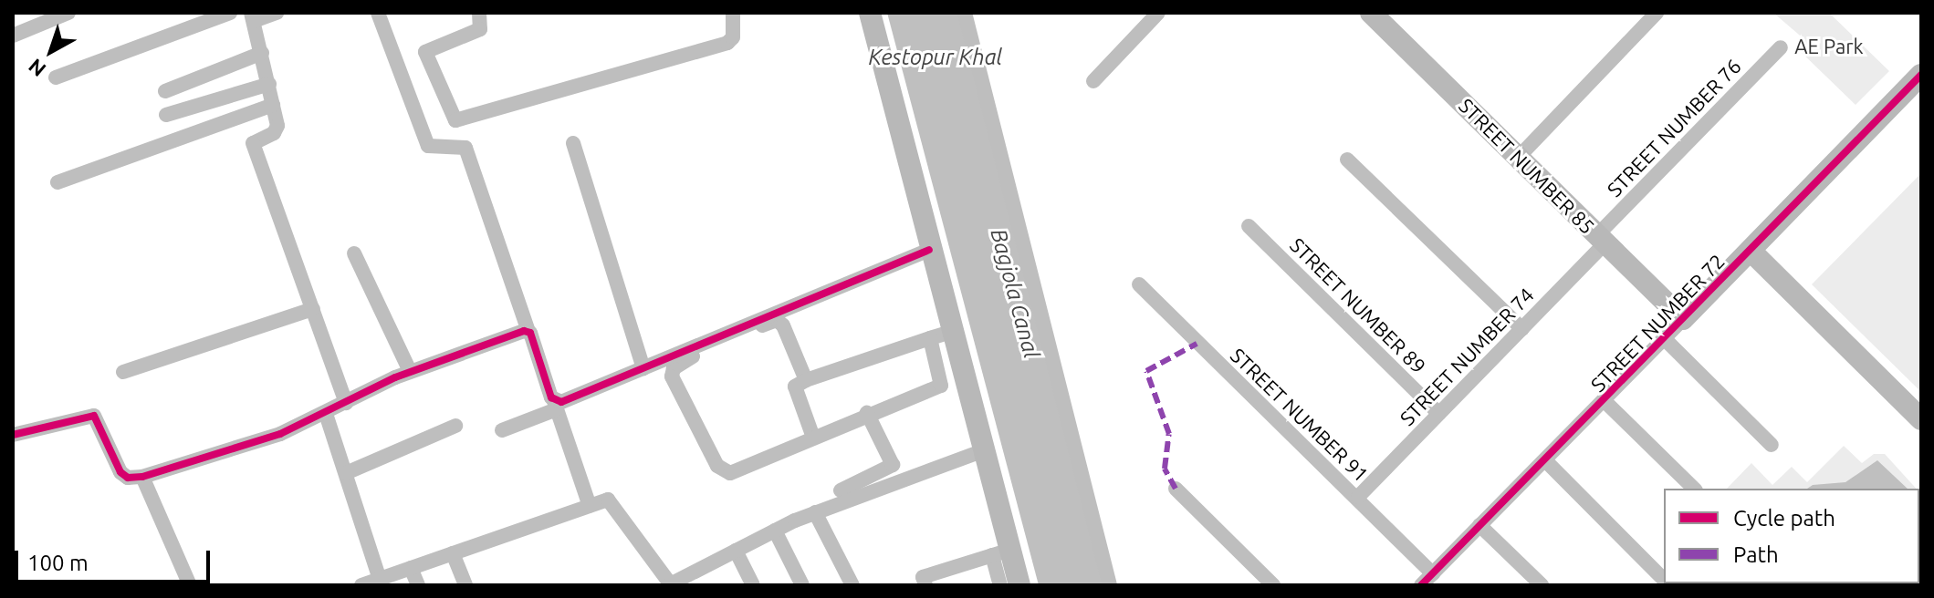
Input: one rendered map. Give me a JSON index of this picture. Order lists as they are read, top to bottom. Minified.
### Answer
{"streets":{"street":["STREET NUMBER 76","STREET NUMBER 85","STREET NUMBER 89","STREET NUMBER 72","STREET NUMBER 74","STREET NUMBER 91"]},"crossings":[["STREET NUMBER 76","STREET NUMBER 85"],["STREET NUMBER 76","STREET NUMBER 74"],["STREET NUMBER 85","STREET NUMBER 72"],["STREET NUMBER 85","STREET NUMBER 74"],["STREET NUMBER 89","STREET NUMBER 74"],["STREET NUMBER 72","STREET NUMBER 91"],["STREET NUMBER 74","STREET NUMBER 91"]],"water":["Kestopur Khal","Bagjola Canal"],"parks":["AE Park"],"legend":["Cycle path","Path"],"scale_bar":"100 m","north":"bottom left"}
